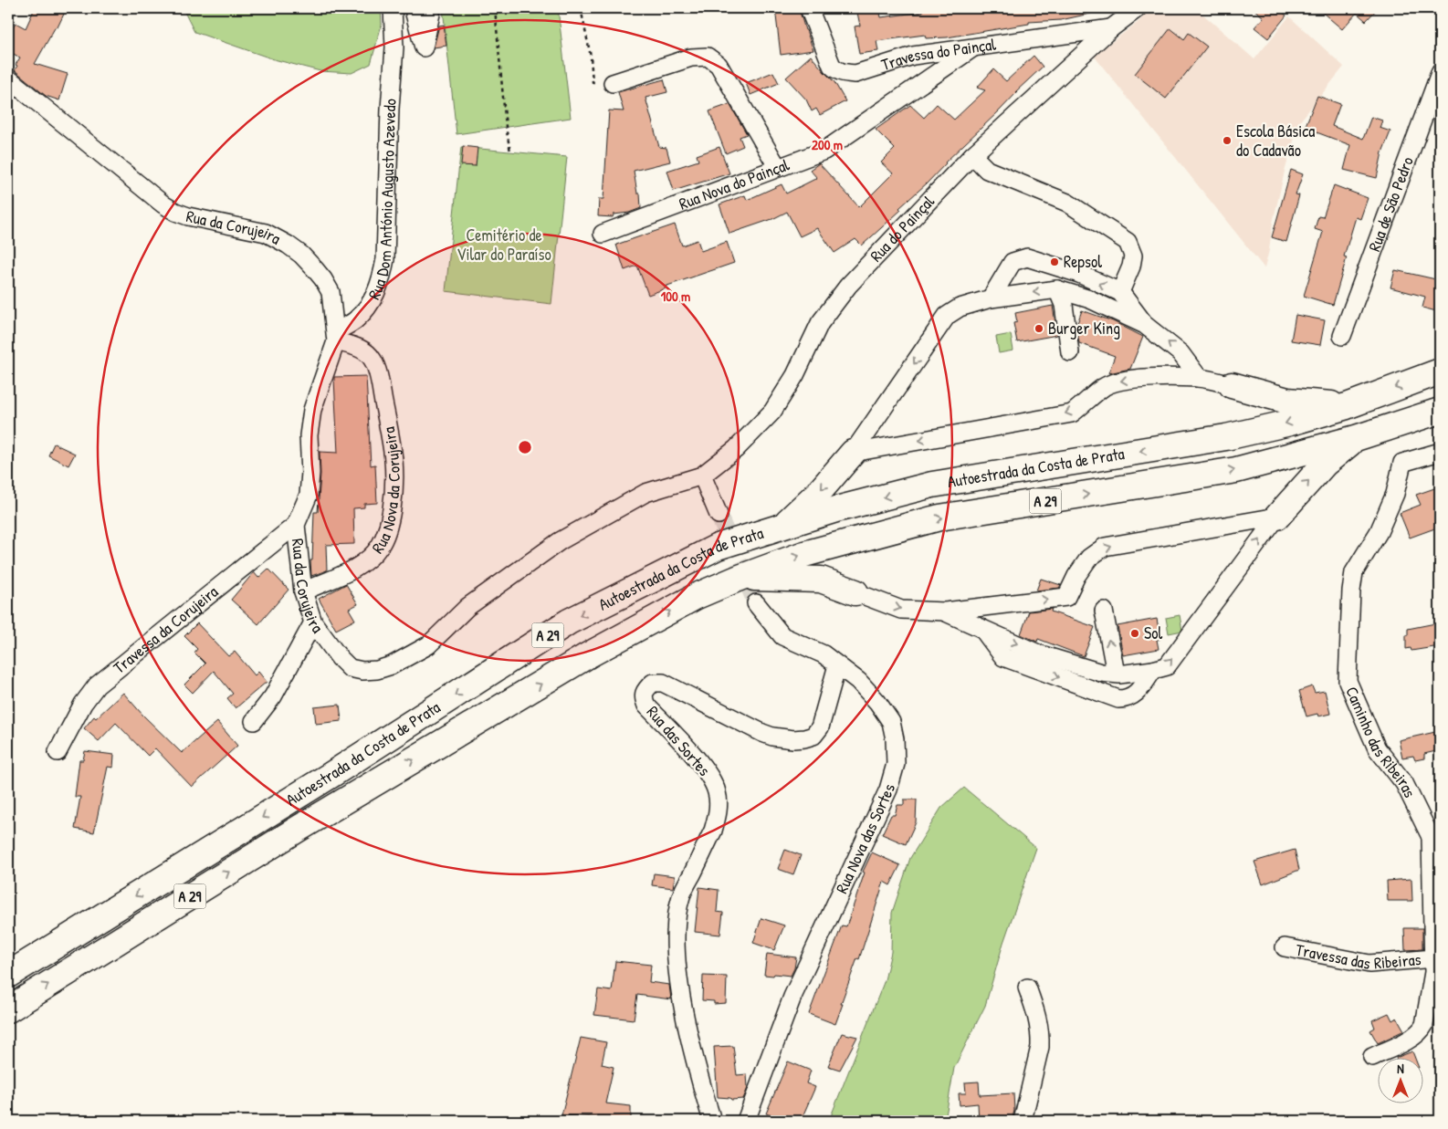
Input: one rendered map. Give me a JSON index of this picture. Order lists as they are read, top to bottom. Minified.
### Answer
{"streets":{"highway":["Autoestrada da Costa de Prata","A 29"],"street":["Travessa do Painçal","Rua Nova do Painçal","Rua Dom António Augusto Azevedo","Rua de São Pedro","Rua da Corujeira","Rua do Painçal","Rua Nova da Corujeira","Travessa da Corujeira","Rua das Sortes","Caminho das Ribeiras","Rua Nova das Sortes","Travessa das Ribeiras"]},"crossings":[["Travessa do Painçal","Rua Nova do Painçal"],["Travessa do Painçal","Rua do Painçal"],["Rua Dom António Augusto Azevedo","Rua da Corujeira"],["Rua Dom António Augusto Azevedo","Rua Nova da Corujeira"],["Rua da Corujeira","Rua do Painçal"],["Rua da Corujeira","Rua Nova da Corujeira"],["Rua da Corujeira","Travessa da Corujeira"],["Rua das Sortes","Rua Nova das Sortes"]],"parks":["Cemitério de Vilar do Paraíso"],"places":["Escola Básica do Cadavão","Repsol","Burger King","Sol"],"north":"top","rings":["200 m","100 m"]}
